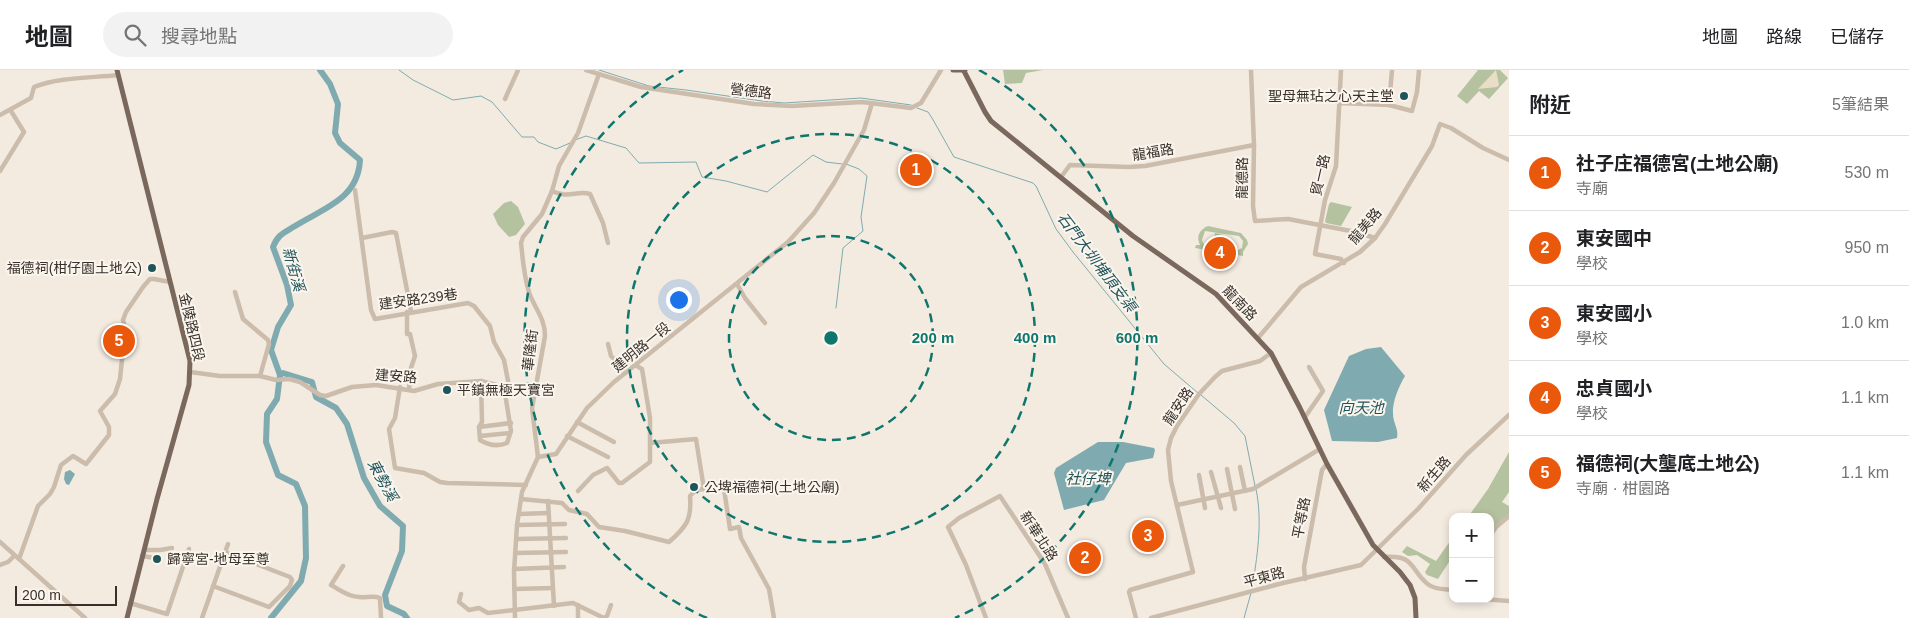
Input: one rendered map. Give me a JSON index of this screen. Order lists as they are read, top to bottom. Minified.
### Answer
{"streets":{"main road":["龍南路","金陵路四段"],"street":["營德路","龍福路","貿一路","龍德路","龍美路","建安路239巷","建明路一段","華隆街","建安路","龍安路","新生路","平等路","新華北路","平東路"]},"crossings":[["營德路","建明路一段"],["營德路","華隆街"],["龍福路","龍德路"],["龍福路","龍南路"],["貿一路","龍德路"],["貿一路","龍美路"],["龍美路","龍南路"],["建安路239巷","建安路"],["龍南路","龍安路"],["龍南路","新生路"],["龍南路","平等路"],["龍南路","平東路"],["建明路一段","華隆街"],["華隆街","建安路"],["新生路","平東路"],["平等路","平東路"]],"water":["石門大圳埔頂支渠","新街溪","向天池","社仔埤","東勢溪"],"places":["聖母無玷之心天主堂","福德祠(柑仔園土地公)","平鎮無極天寶宮","公埤福德祠(土地公廟)","歸寧宮-地母至尊"],"scale_bar":"200 m","page":{"header":"地圖","search":"搜尋地點","nav":["地圖","路線","已儲存"],"heading":["附近","5筆結果"],"list":[{"mark":"1","name":"社子庄福德宮(土地公廟)","note":"寺廟","value":"530 m"},{"mark":"2","name":"東安國中","note":"學校","value":"950 m"},{"mark":"3","name":"東安國小","note":"學校","value":"1.0 km"},{"mark":"4","name":"忠貞國小","note":"學校","value":"1.1 km"},{"mark":"5","name":"福德祠(大壟底土地公)","note":"寺廟 · 柑園路","value":"1.1 km"}],"pins":["1","4","5","3","2"],"map_buttons":["+","−"],"scale":"200 m"},"rings":["200 m","400 m","600 m"]}
